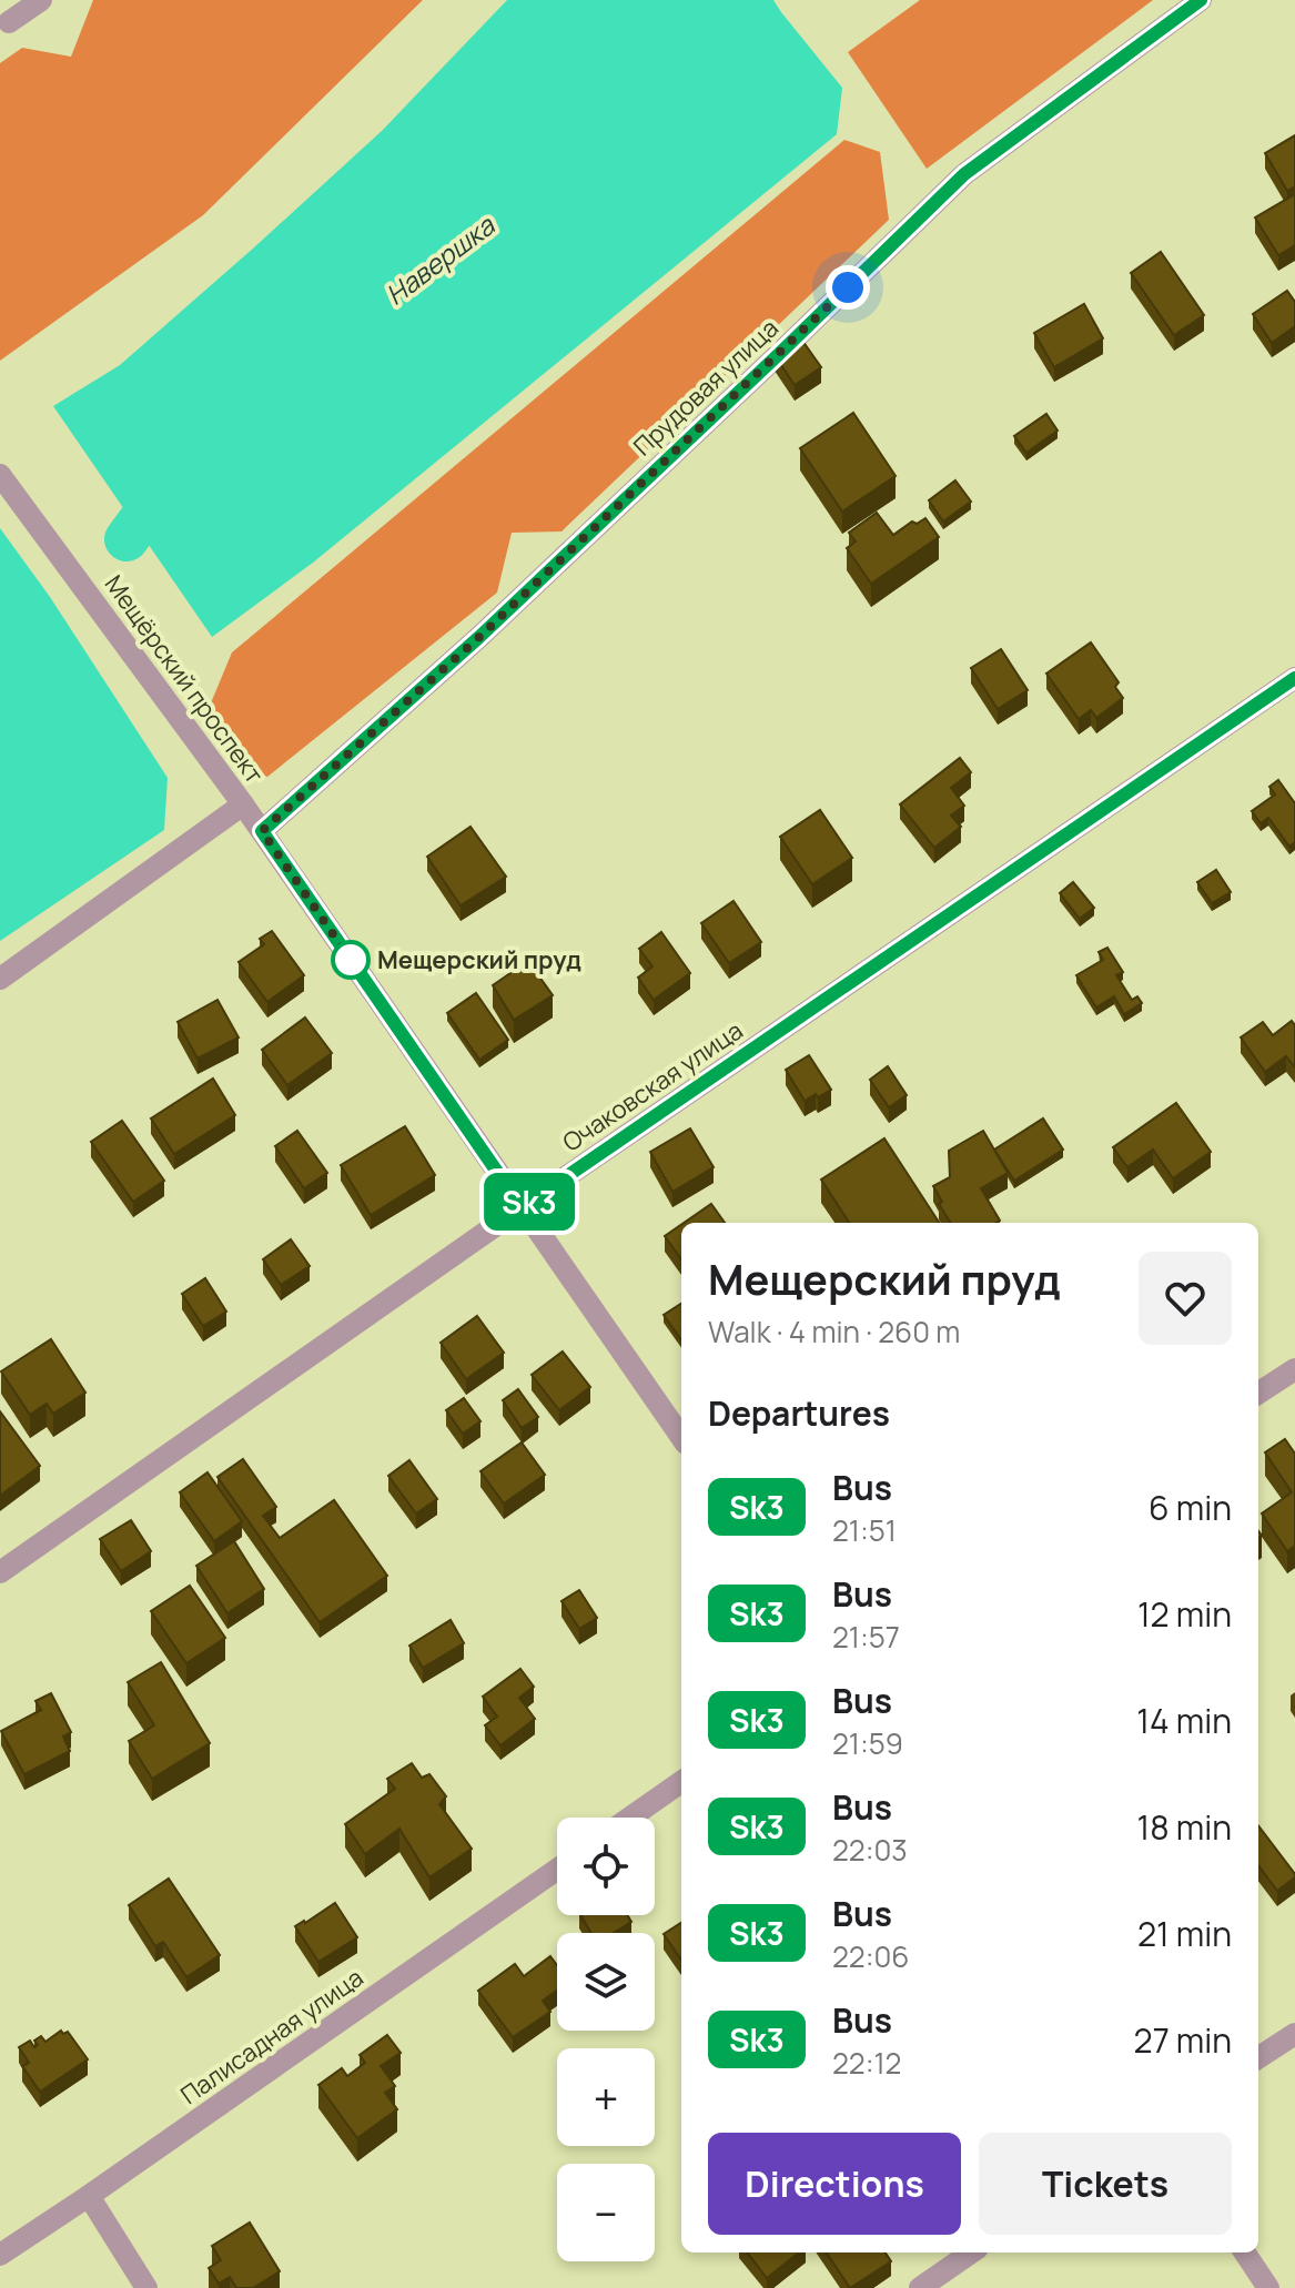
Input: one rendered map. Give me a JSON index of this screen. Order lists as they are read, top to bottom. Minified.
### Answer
{"streets":{"street":["Прудовая улица","Мещёрский проспект","Очаковская улица","Палисадная улица"]},"crossings":[["Прудовая улица","Мещёрский проспект"],["Мещёрский проспект","Очаковская улица"]],"water":["Навершка"],"places":["Мещерский пруд"],"lines":["bus line Sk3"],"page":{"on_map":"Sk3","heading":[["Мещерский пруд","Walk · 4 min · 260 m"],"Departures"],"list":[{"mark":"Sk3","name":"Bus","note":"21:51","value":"6 min"},{"mark":"Sk3","name":"Bus","note":"21:57","value":"12 min"},{"mark":"Sk3","name":"Bus","note":"21:59","value":"14 min"},{"mark":"Sk3","name":"Bus","note":"22:03","value":"18 min"},{"mark":"Sk3","name":"Bus","note":"22:06","value":"21 min"},{"mark":"Sk3","name":"Bus","note":"22:12","value":"27 min"}],"map_buttons":["+","−"],"buttons":["Directions","Tickets"]}}
